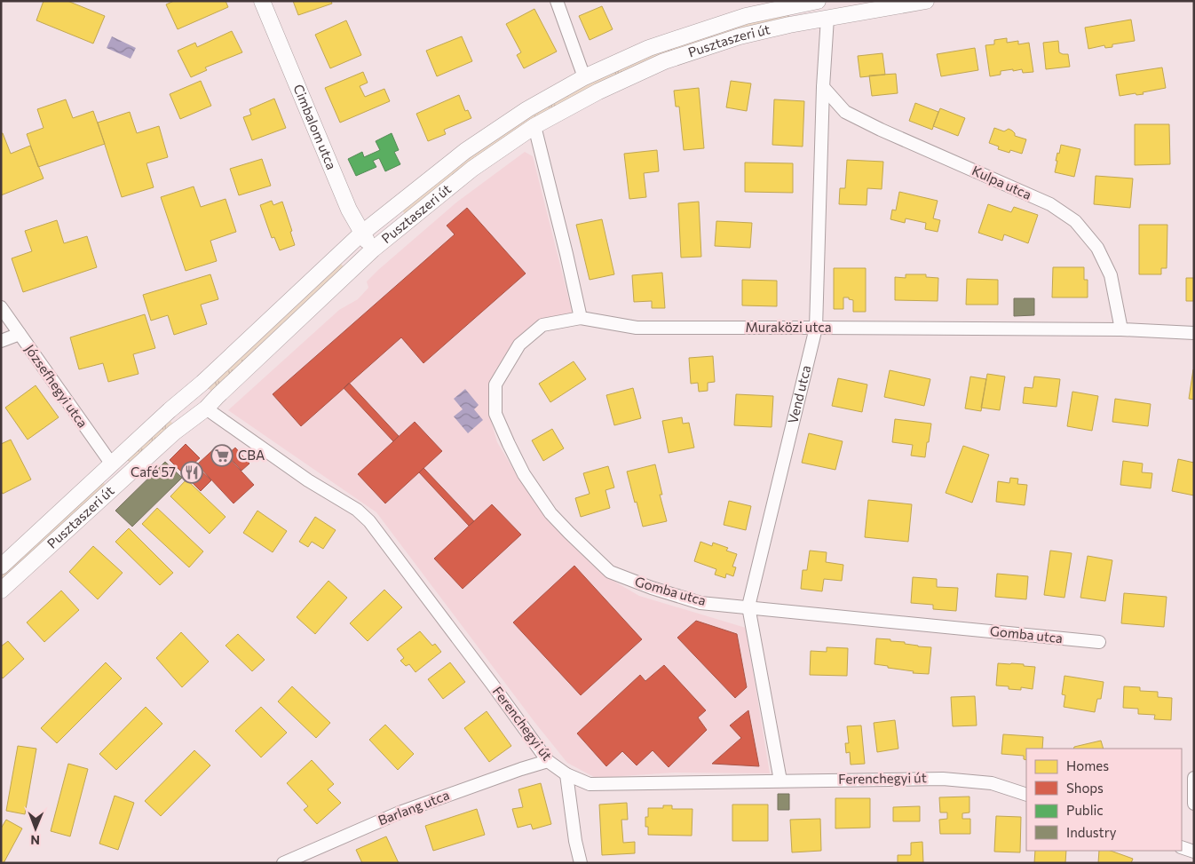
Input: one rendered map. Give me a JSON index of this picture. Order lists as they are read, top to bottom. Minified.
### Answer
{"streets":{"street":["Pusztaszeri út","Cimbalom utca","Kulpa utca","Muraközi utca","Józsefhegyi utca","Vend utca","Gomba utca","Ferenchegyi út","Barlang utca"]},"crossings":[["Pusztaszeri út","Cimbalom utca"],["Pusztaszeri út","Józsefhegyi utca"],["Pusztaszeri út","Vend utca"],["Pusztaszeri út","Ferenchegyi út"],["Kulpa utca","Muraközi utca"],["Kulpa utca","Vend utca"],["Muraközi utca","Vend utca"],["Muraközi utca","Gomba utca"],["Vend utca","Gomba utca"],["Vend utca","Ferenchegyi út"],["Ferenchegyi út","Barlang utca"]],"places":{"supermarket":["CBA"],"restaurant":["Café 57"]},"legend":["Homes","Shops","Public","Industry"],"north":"bottom"}
